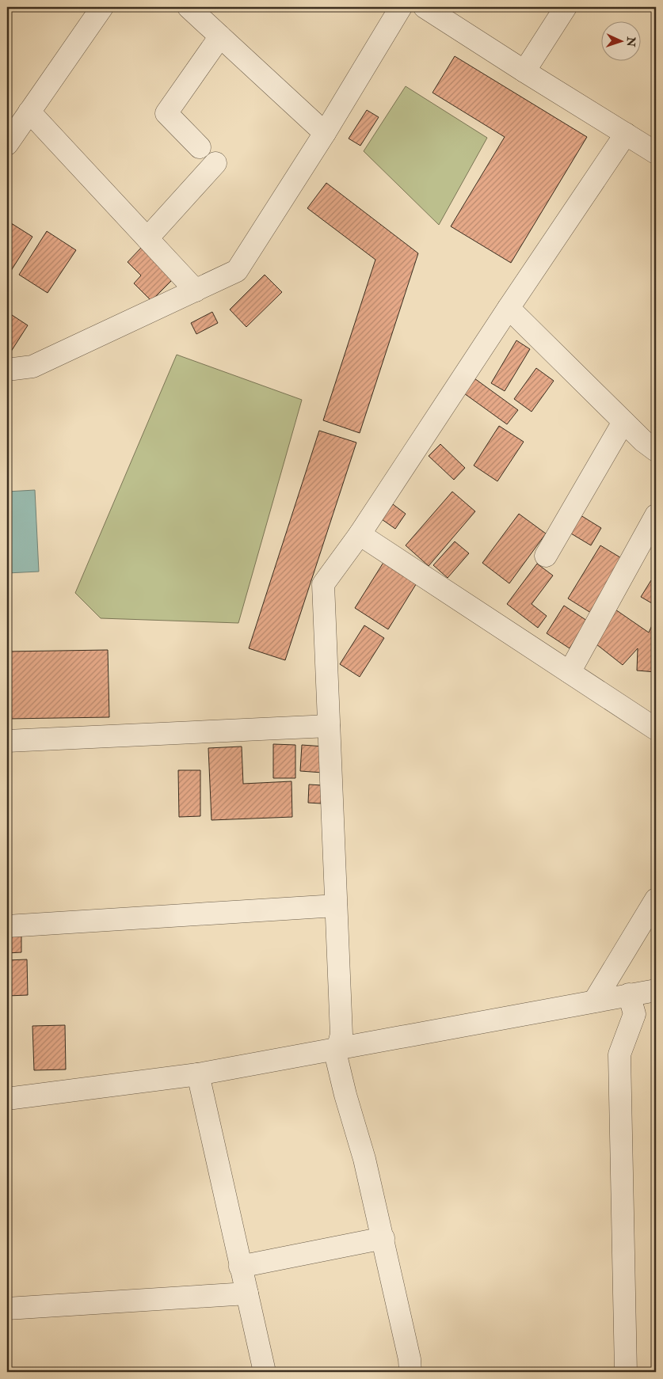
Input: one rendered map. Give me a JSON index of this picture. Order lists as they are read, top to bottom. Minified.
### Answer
{"north":"right"}
